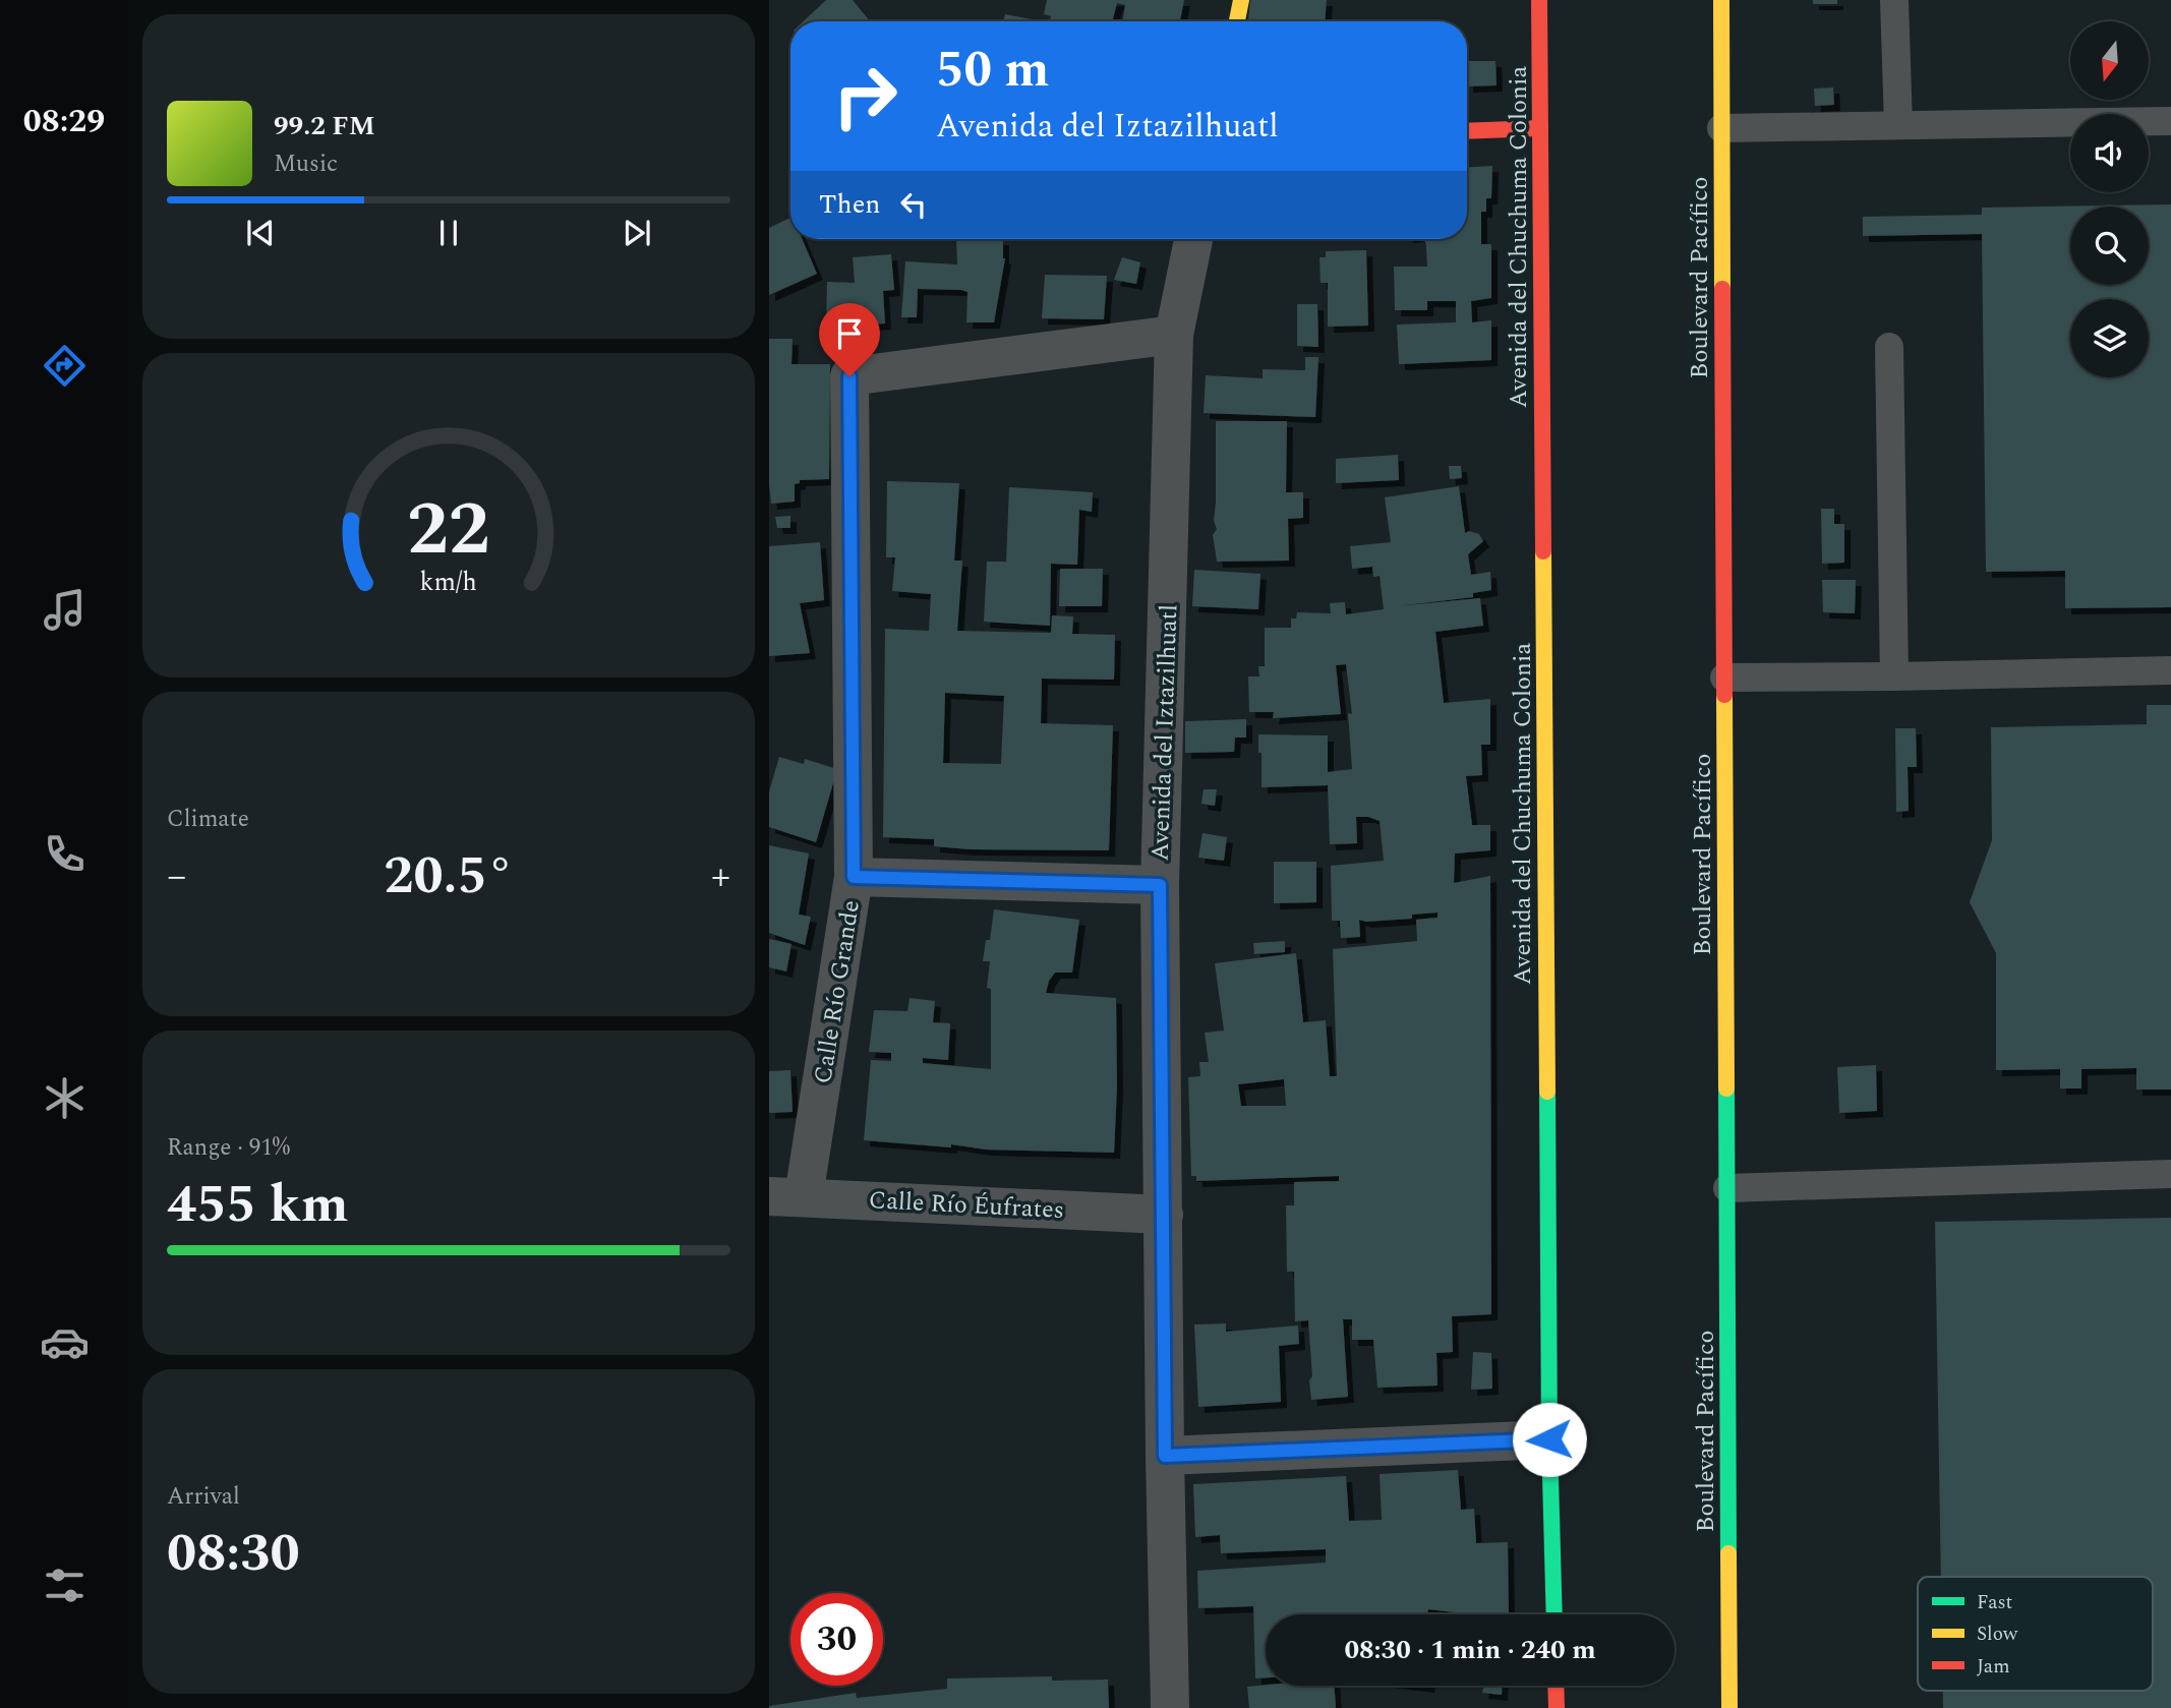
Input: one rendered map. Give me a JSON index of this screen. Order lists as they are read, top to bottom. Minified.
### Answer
{"streets":{"street":["Avenida del Chuchuma Colonia","Boulevard Pacífico","Avenida del Iztazilhuatl","Calle Río Grande","Calle Río Éufrates"]},"crossings":[["Avenida del Iztazilhuatl","Calle Río Grande"],["Avenida del Iztazilhuatl","Calle Río Éufrates"],["Calle Río Grande","Calle Río Éufrates"]],"legend":["Fast","Slow","Jam"],"north":"bottom","page":{"tabs":"08:29","turn":["50 m","Avenida del Iztazilhuatl"],"song":["99.2 FM","Music"],"then":"Then","tile":["Climate",["Range · 91%","455 km"],["Arrival","08:30"]],"heat":["−","20.5°","+"],"limit":"30","trip":"08:30 · 1 min · 240 m","gauge":["22","km/h"]}}
